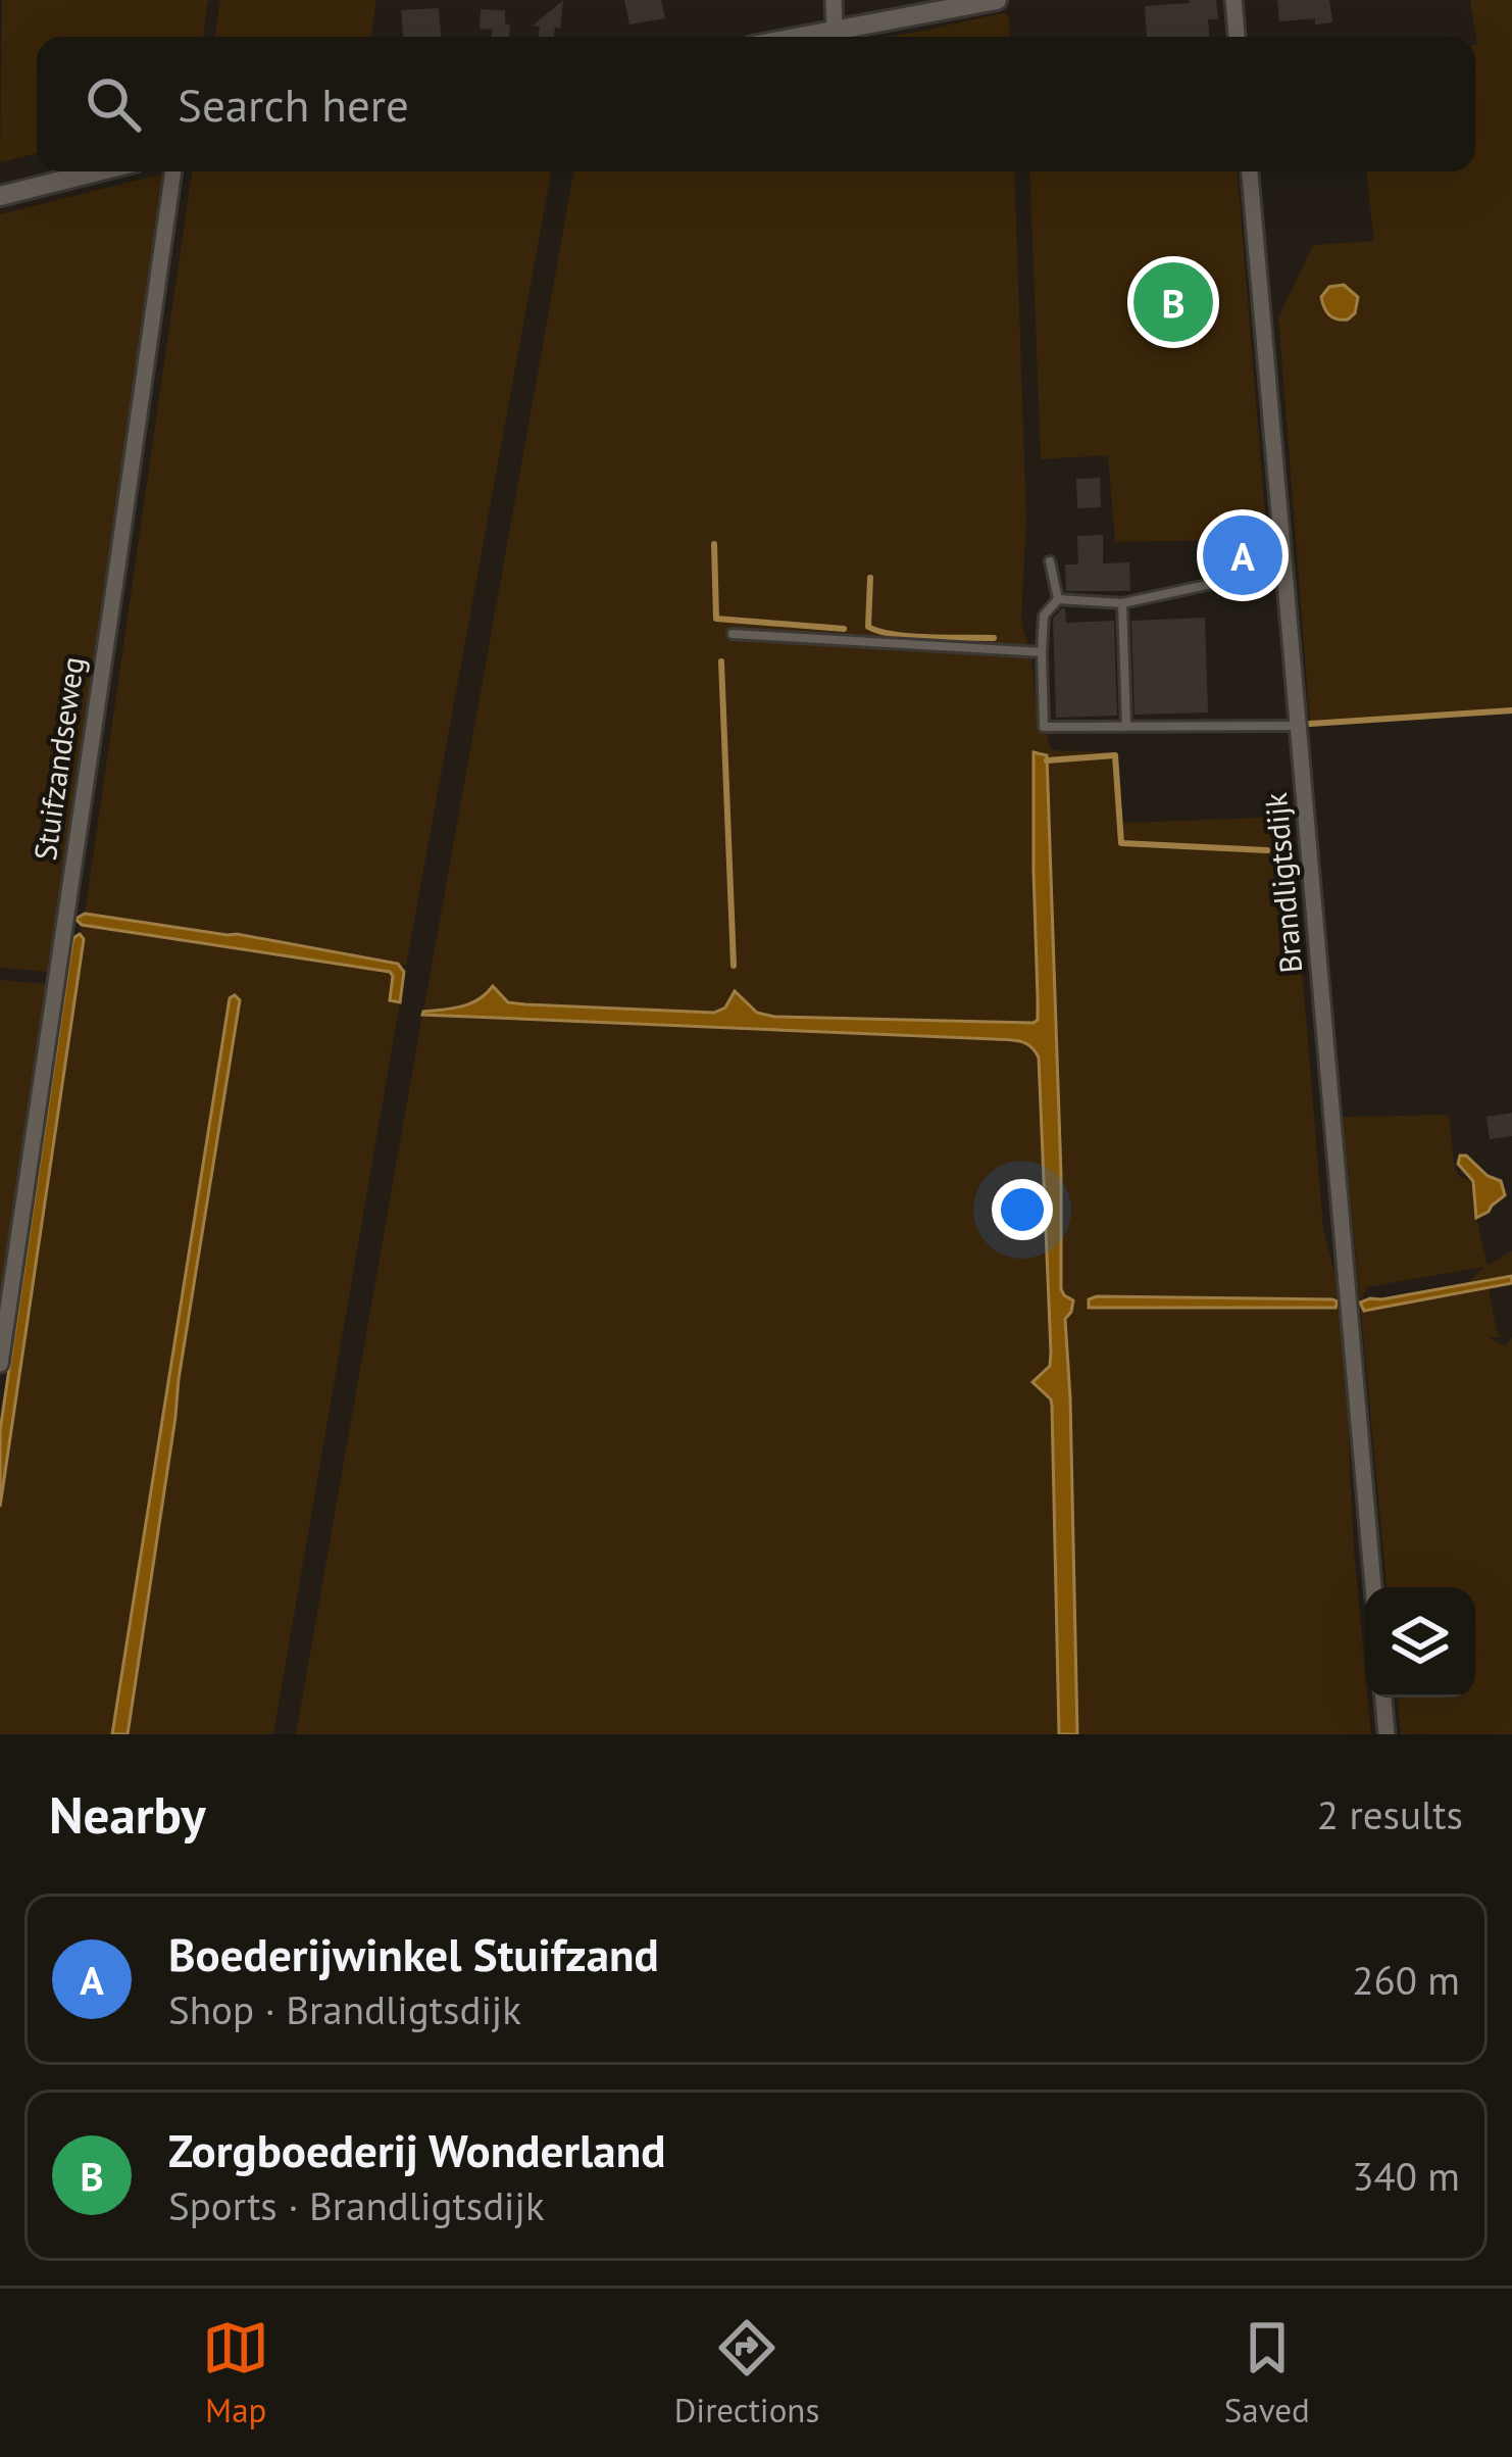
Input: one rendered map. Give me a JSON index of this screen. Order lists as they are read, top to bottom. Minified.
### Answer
{"streets":{"street":["Stuifzandseweg","Brandligtsdijk"]},"page":{"search":"Search here","pins":["B","A"],"heading":["Nearby","2 results"],"list":[{"mark":"A","name":"Boederijwinkel Stuifzand","note":"Shop · Brandligtsdijk","value":"260 m"},{"mark":"B","name":"Zorgboederij Wonderland","note":"Sports · Brandligtsdijk","value":"340 m"}],"nav":["Map","Directions","Saved"]}}
